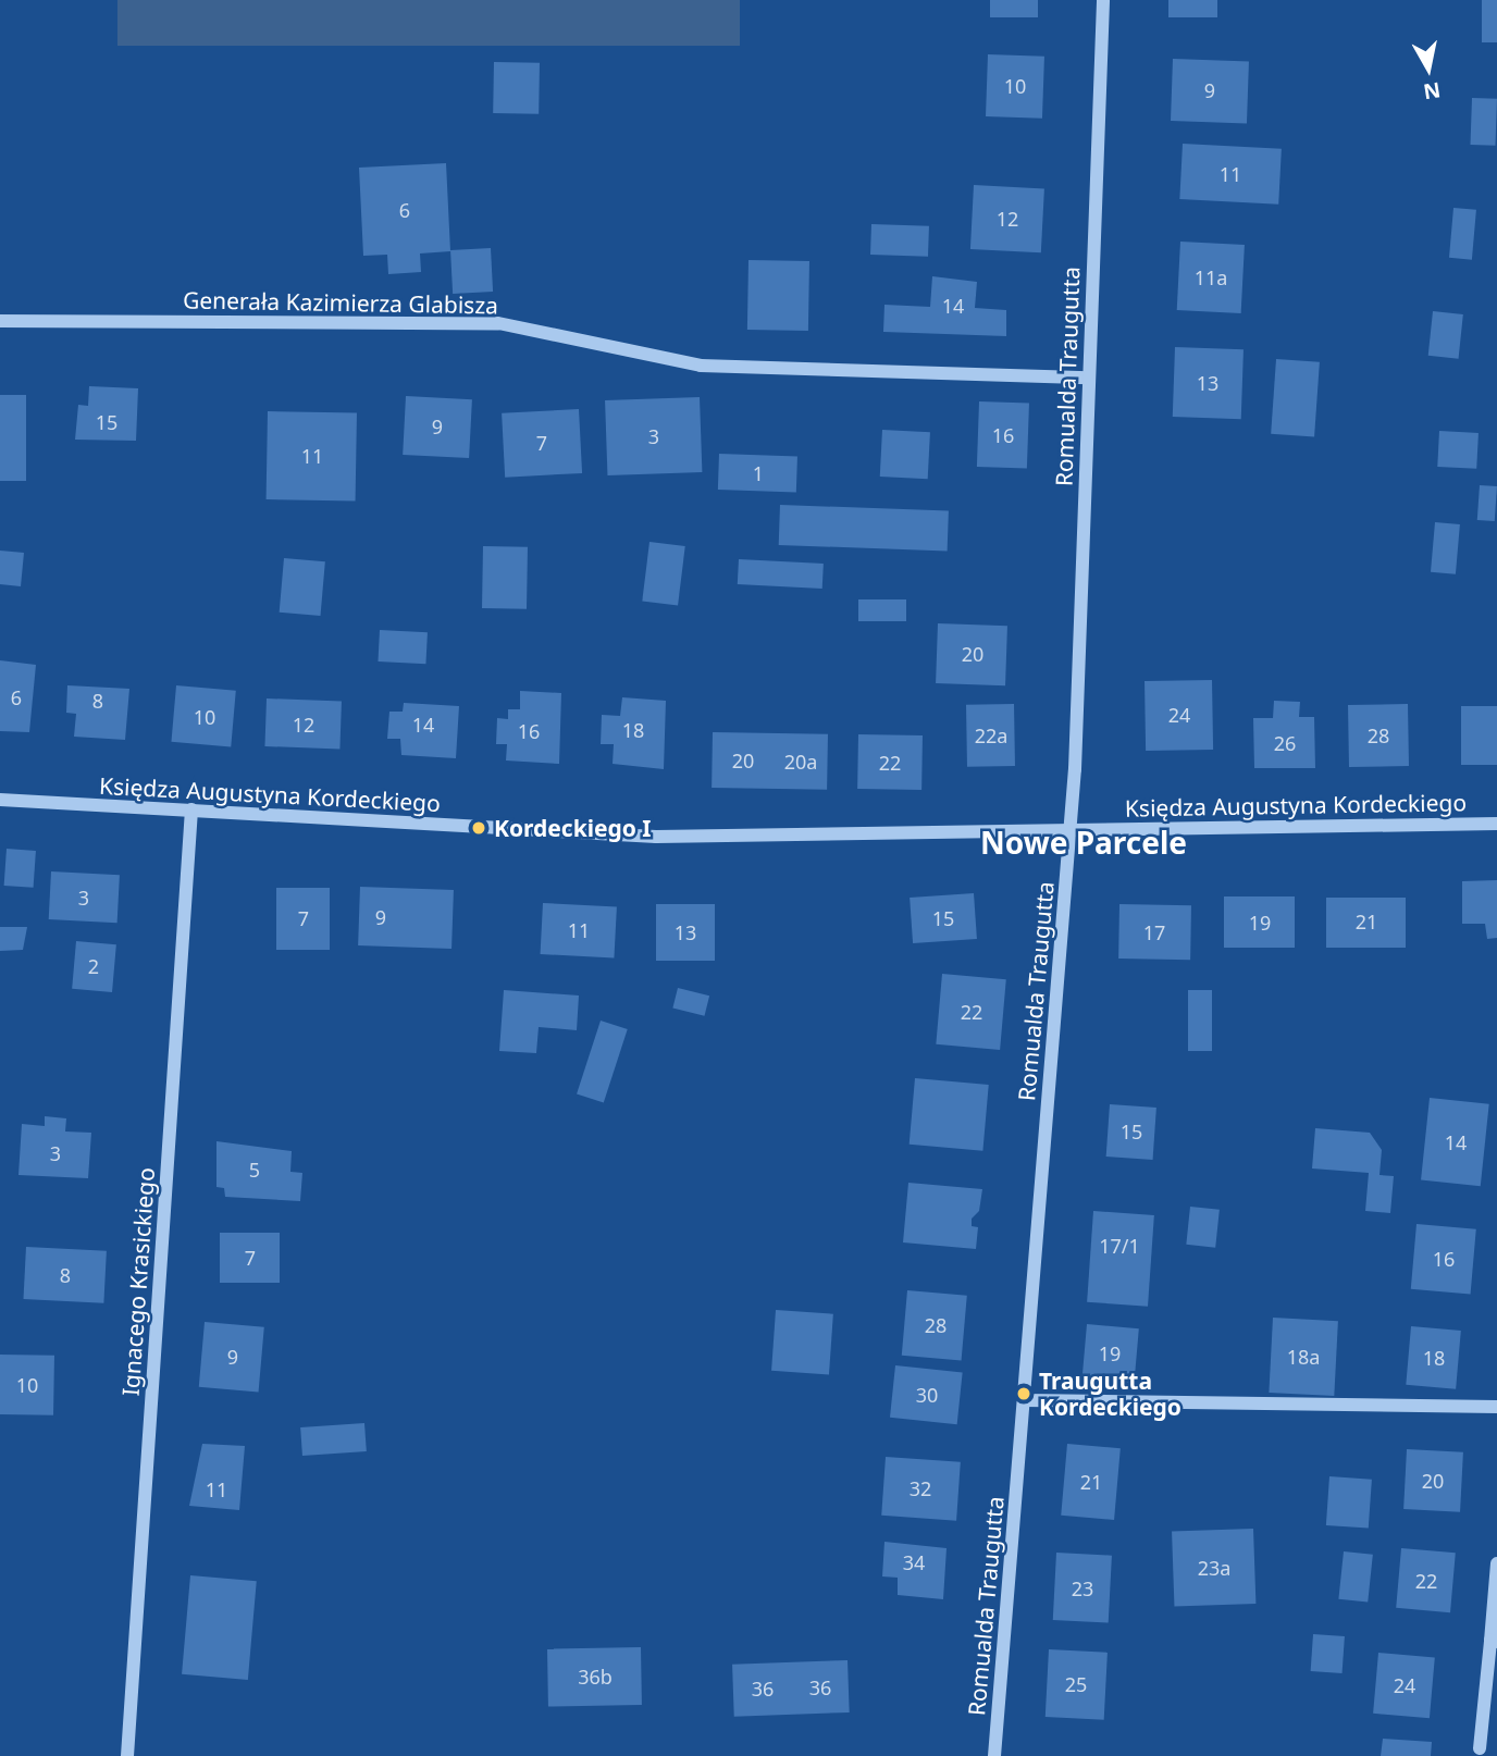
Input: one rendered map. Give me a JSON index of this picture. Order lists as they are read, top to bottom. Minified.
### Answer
{"streets":{"street":["Generała Kazimierza Glabisza","Romualda Traugutta","Księdza Augustyna Kordeckiego","Ignacego Krasickiego"]},"crossings":[["Generała Kazimierza Glabisza","Romualda Traugutta"],["Romualda Traugutta","Księdza Augustyna Kordeckiego"],["Księdza Augustyna Kordeckiego","Ignacego Krasickiego"]],"districts":["Nowe Parcele"],"places":["Kordeckiego I","Traugutta Kordeckiego"],"house_numbers":["10","9","11","6","12","11a","14","13","15","9","16","3","7","11","1","20","6","8","24","10","12","14","18","16","22a","28","26","20","20a","22","3","9","7","15","21","19","11","13","17","2","22","15","14","3","5","17/1","7","16","8","28","19","9","18a","18","10","30","20","21","32","11","34","23a","22","23","36b","25","24","36","36"],"north":"bottom"}
